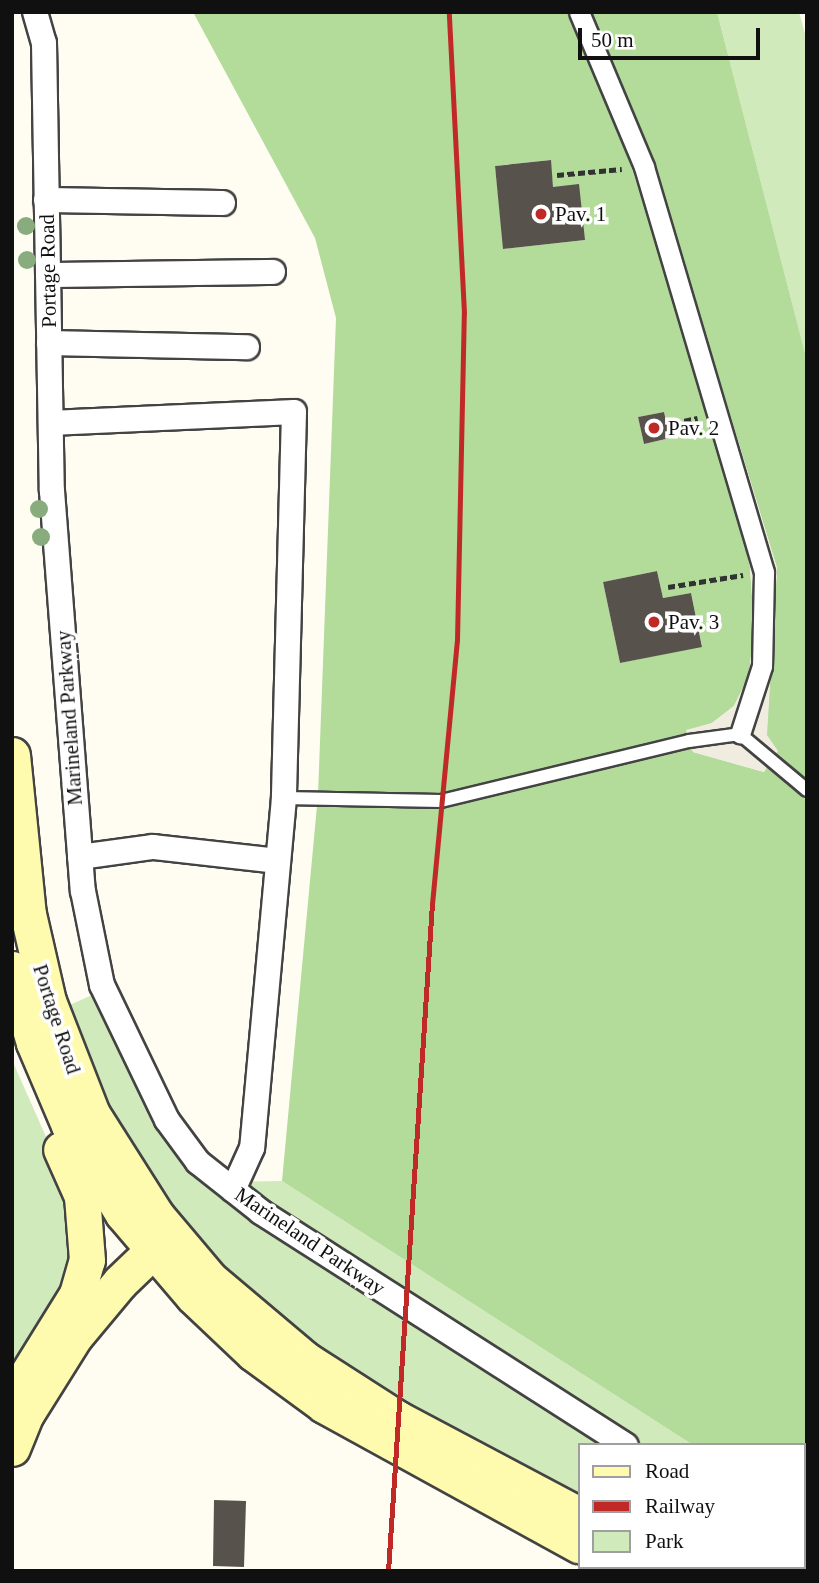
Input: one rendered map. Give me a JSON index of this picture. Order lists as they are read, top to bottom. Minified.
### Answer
{"streets":{"main road":["Portage Road"],"street":["Marineland Parkway"]},"crossings":[["Portage Road","Marineland Parkway"]],"places":["Pav. 1","Pav. 2","Pav. 3"],"legend":["Road","Railway","Park"],"scale_bar":"50 m"}
